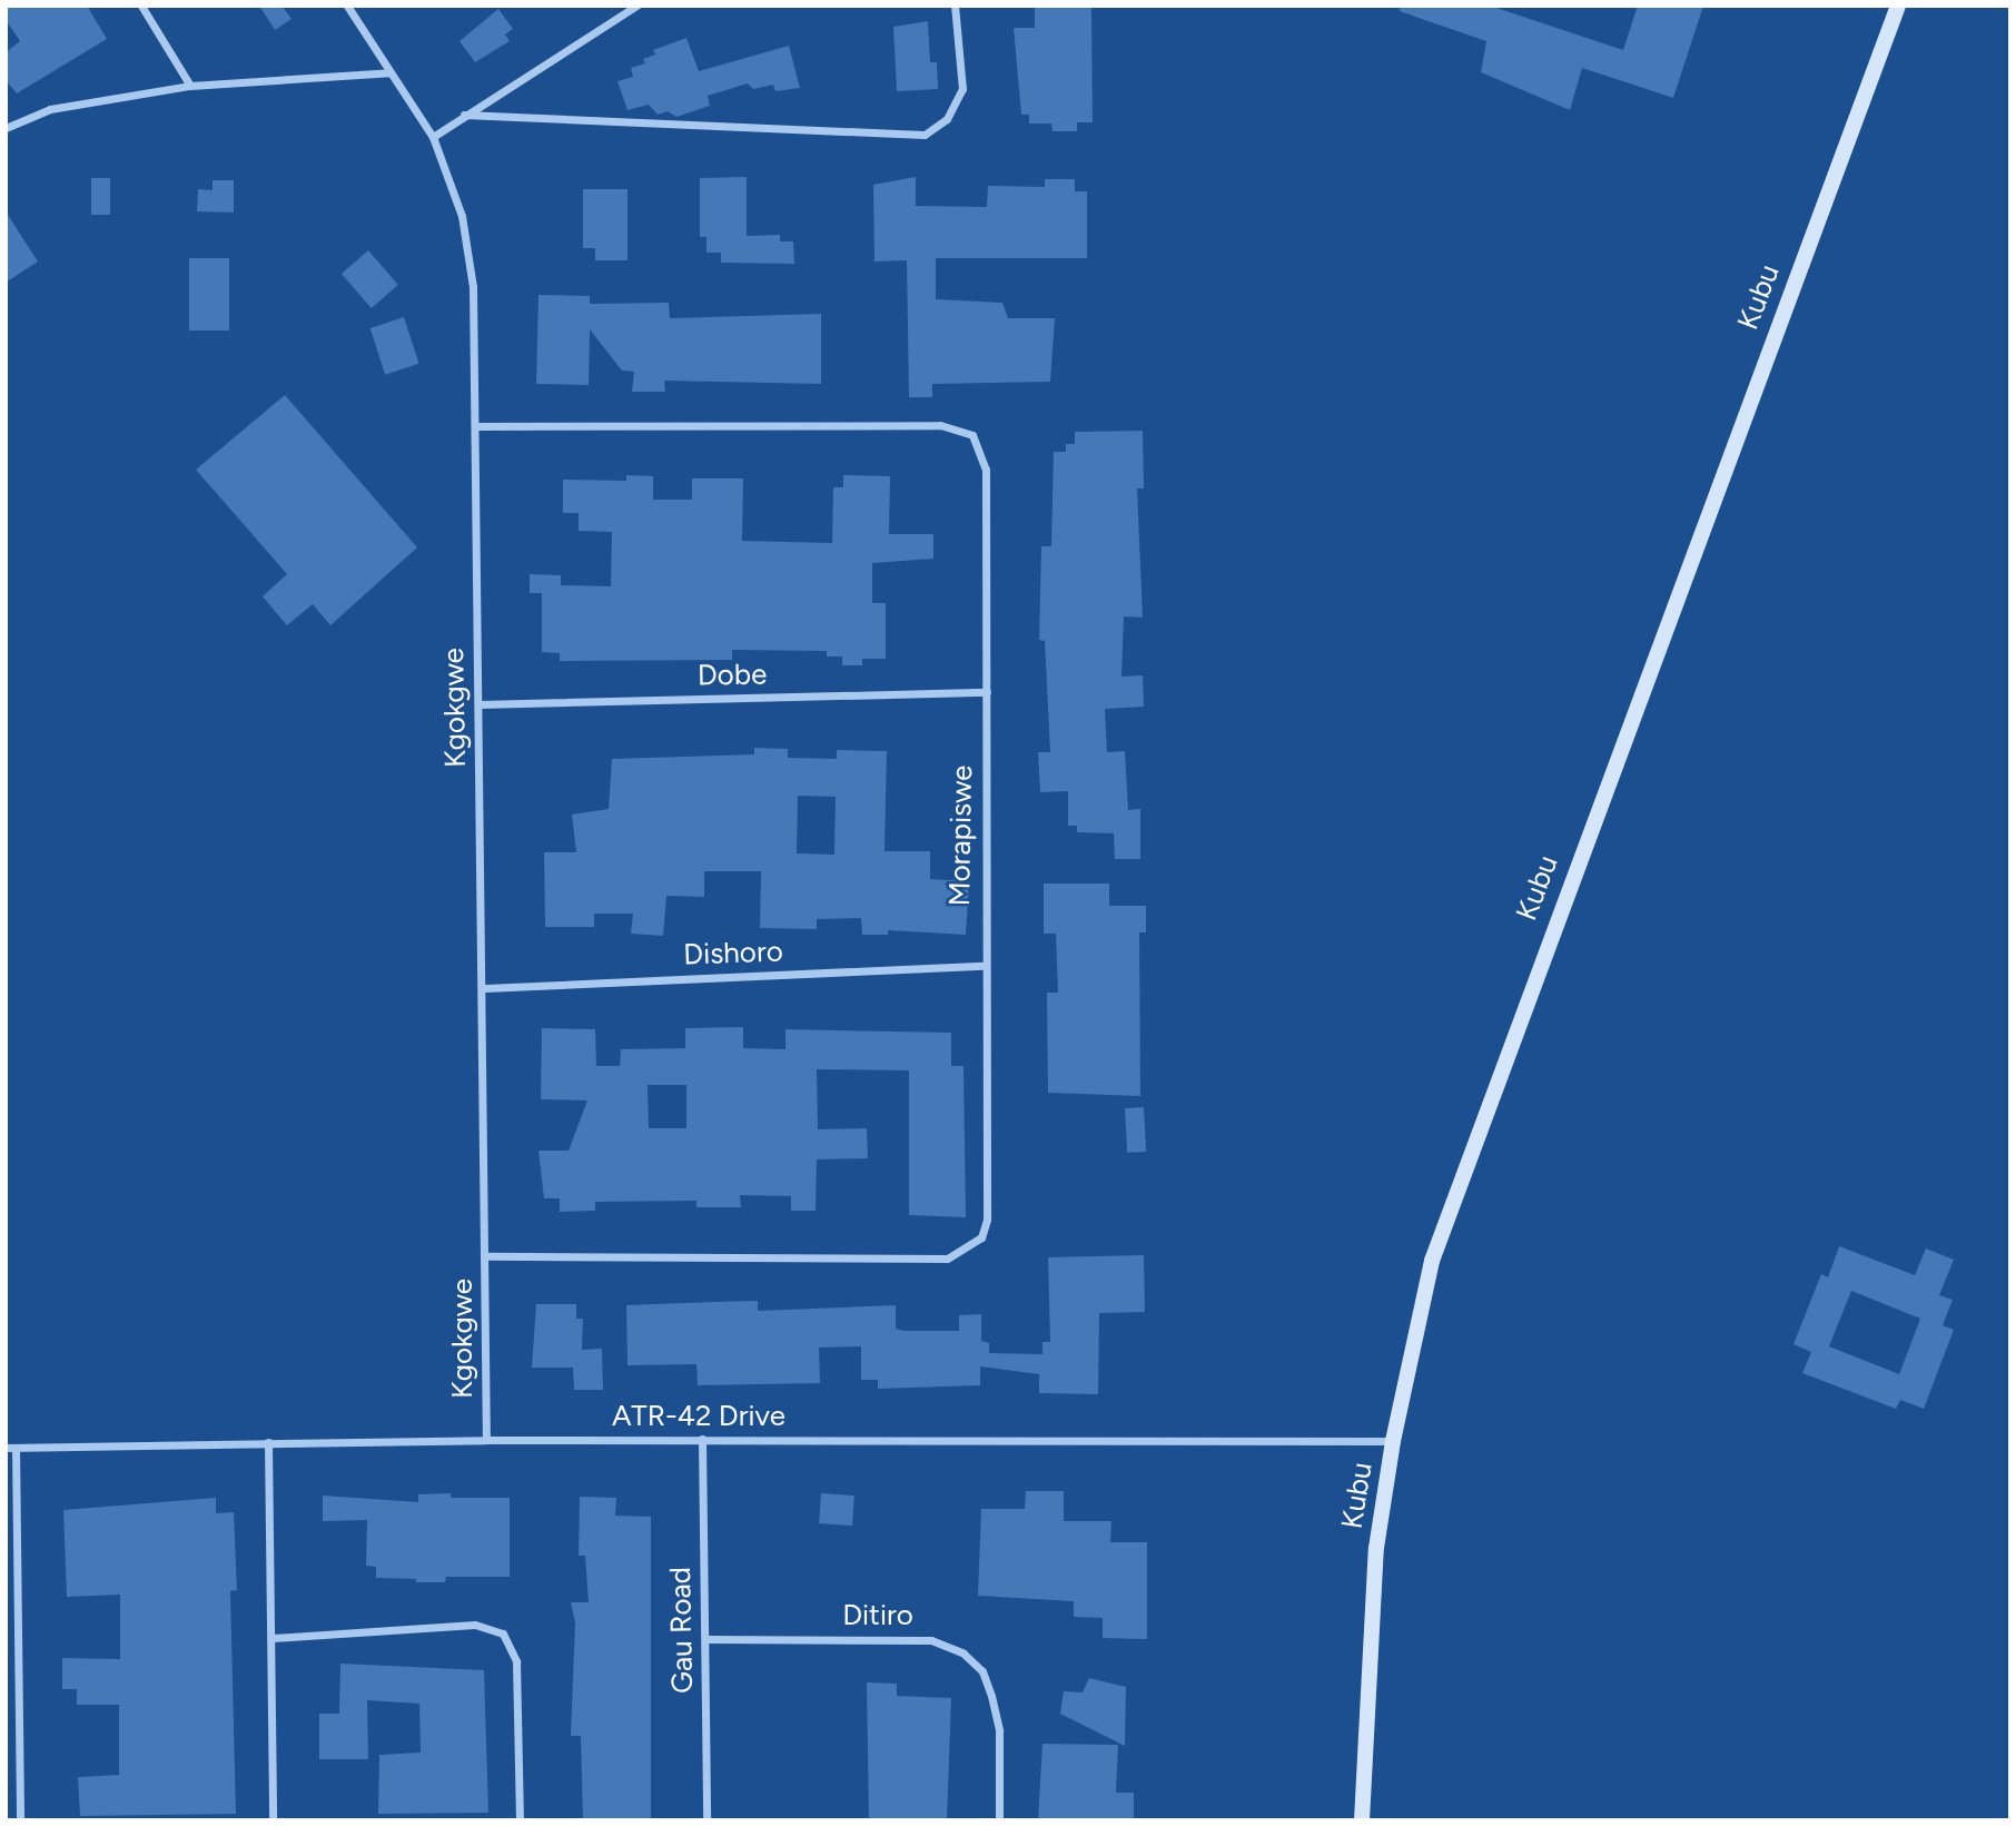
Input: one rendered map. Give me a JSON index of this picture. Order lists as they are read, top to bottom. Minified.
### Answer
{"streets":{"main road":["Kubu"],"street":["Dobe","Kgokgwe","Morapiswe","Dishoro","ATR-42 Drive","Ditiro","Gau Road"]},"crossings":[["Kubu","ATR-42 Drive"],["Dobe","Kgokgwe"],["Dobe","Morapiswe"],["Kgokgwe","Morapiswe"],["Kgokgwe","Dishoro"],["Kgokgwe","ATR-42 Drive"],["Morapiswe","Dishoro"],["ATR-42 Drive","Gau Road"],["Ditiro","Gau Road"]]}
